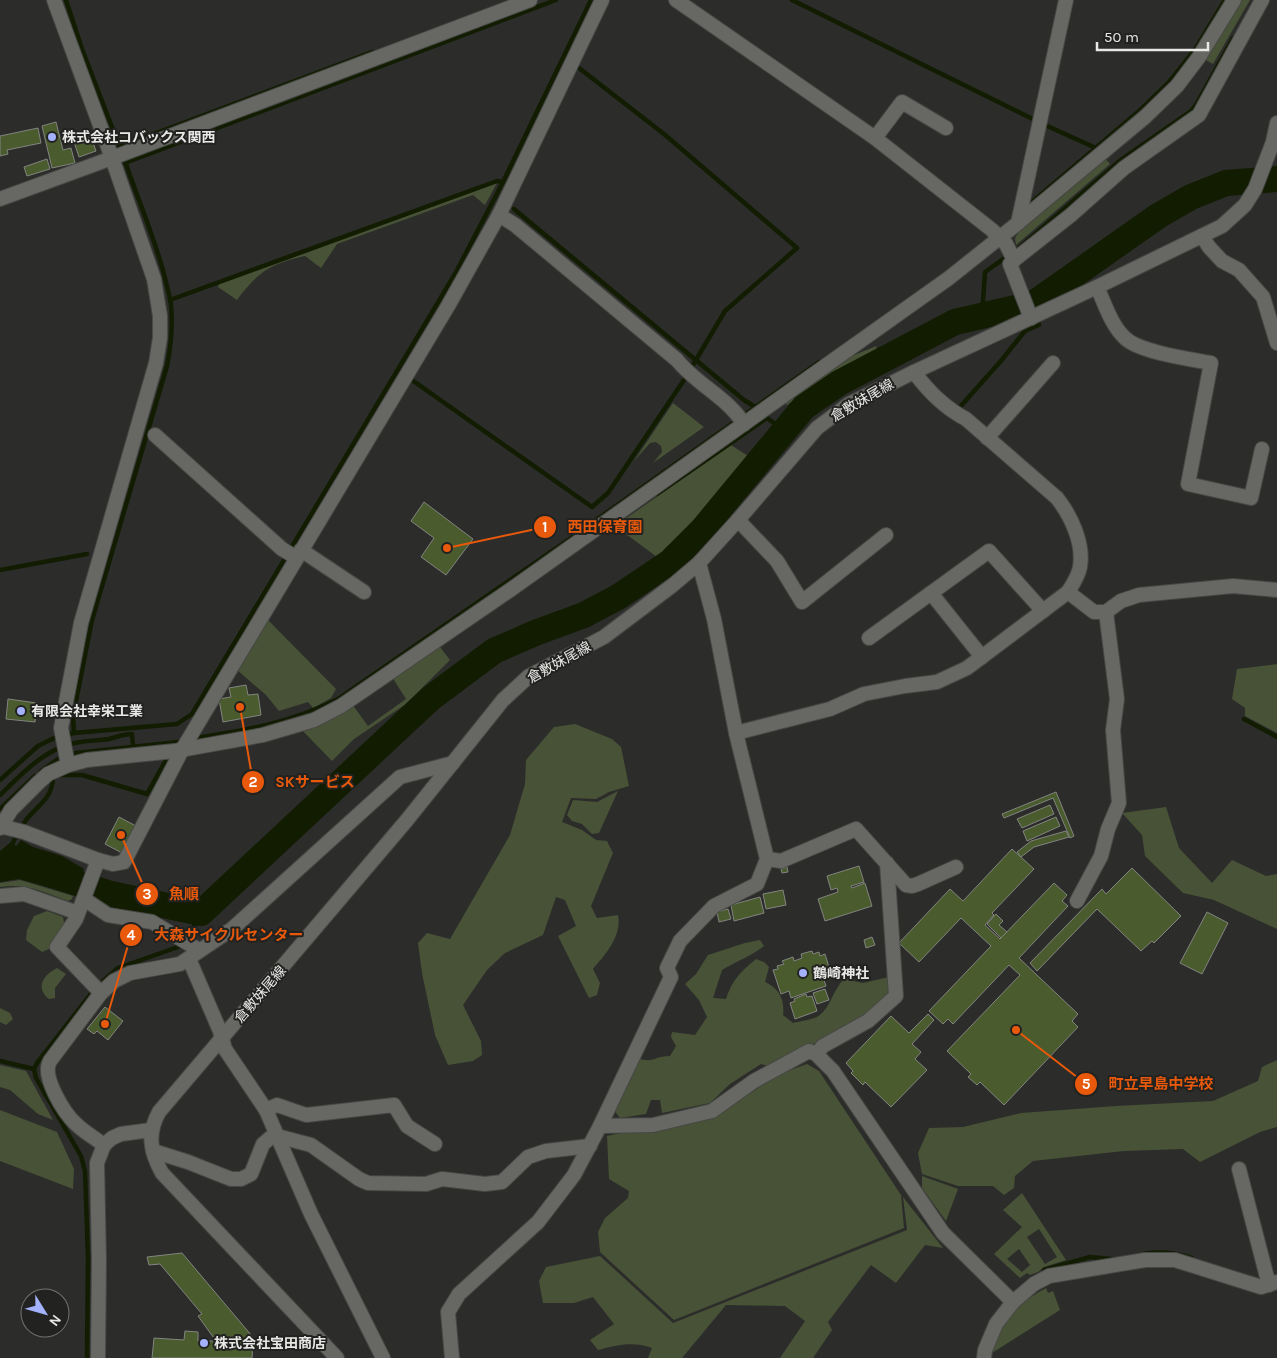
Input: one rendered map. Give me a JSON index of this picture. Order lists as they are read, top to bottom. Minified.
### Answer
{"streets":{"street":["倉敷妹尾線"]},"places":["株式会社コバックス関西","西田保育園","SKサービス","有限会社幸栄工業","魚順","鶴崎神社","大森サイクルセンター","町立早島中学校","株式会社宝田商店"],"scale_bar":"50 m","north":"bottom right"}
